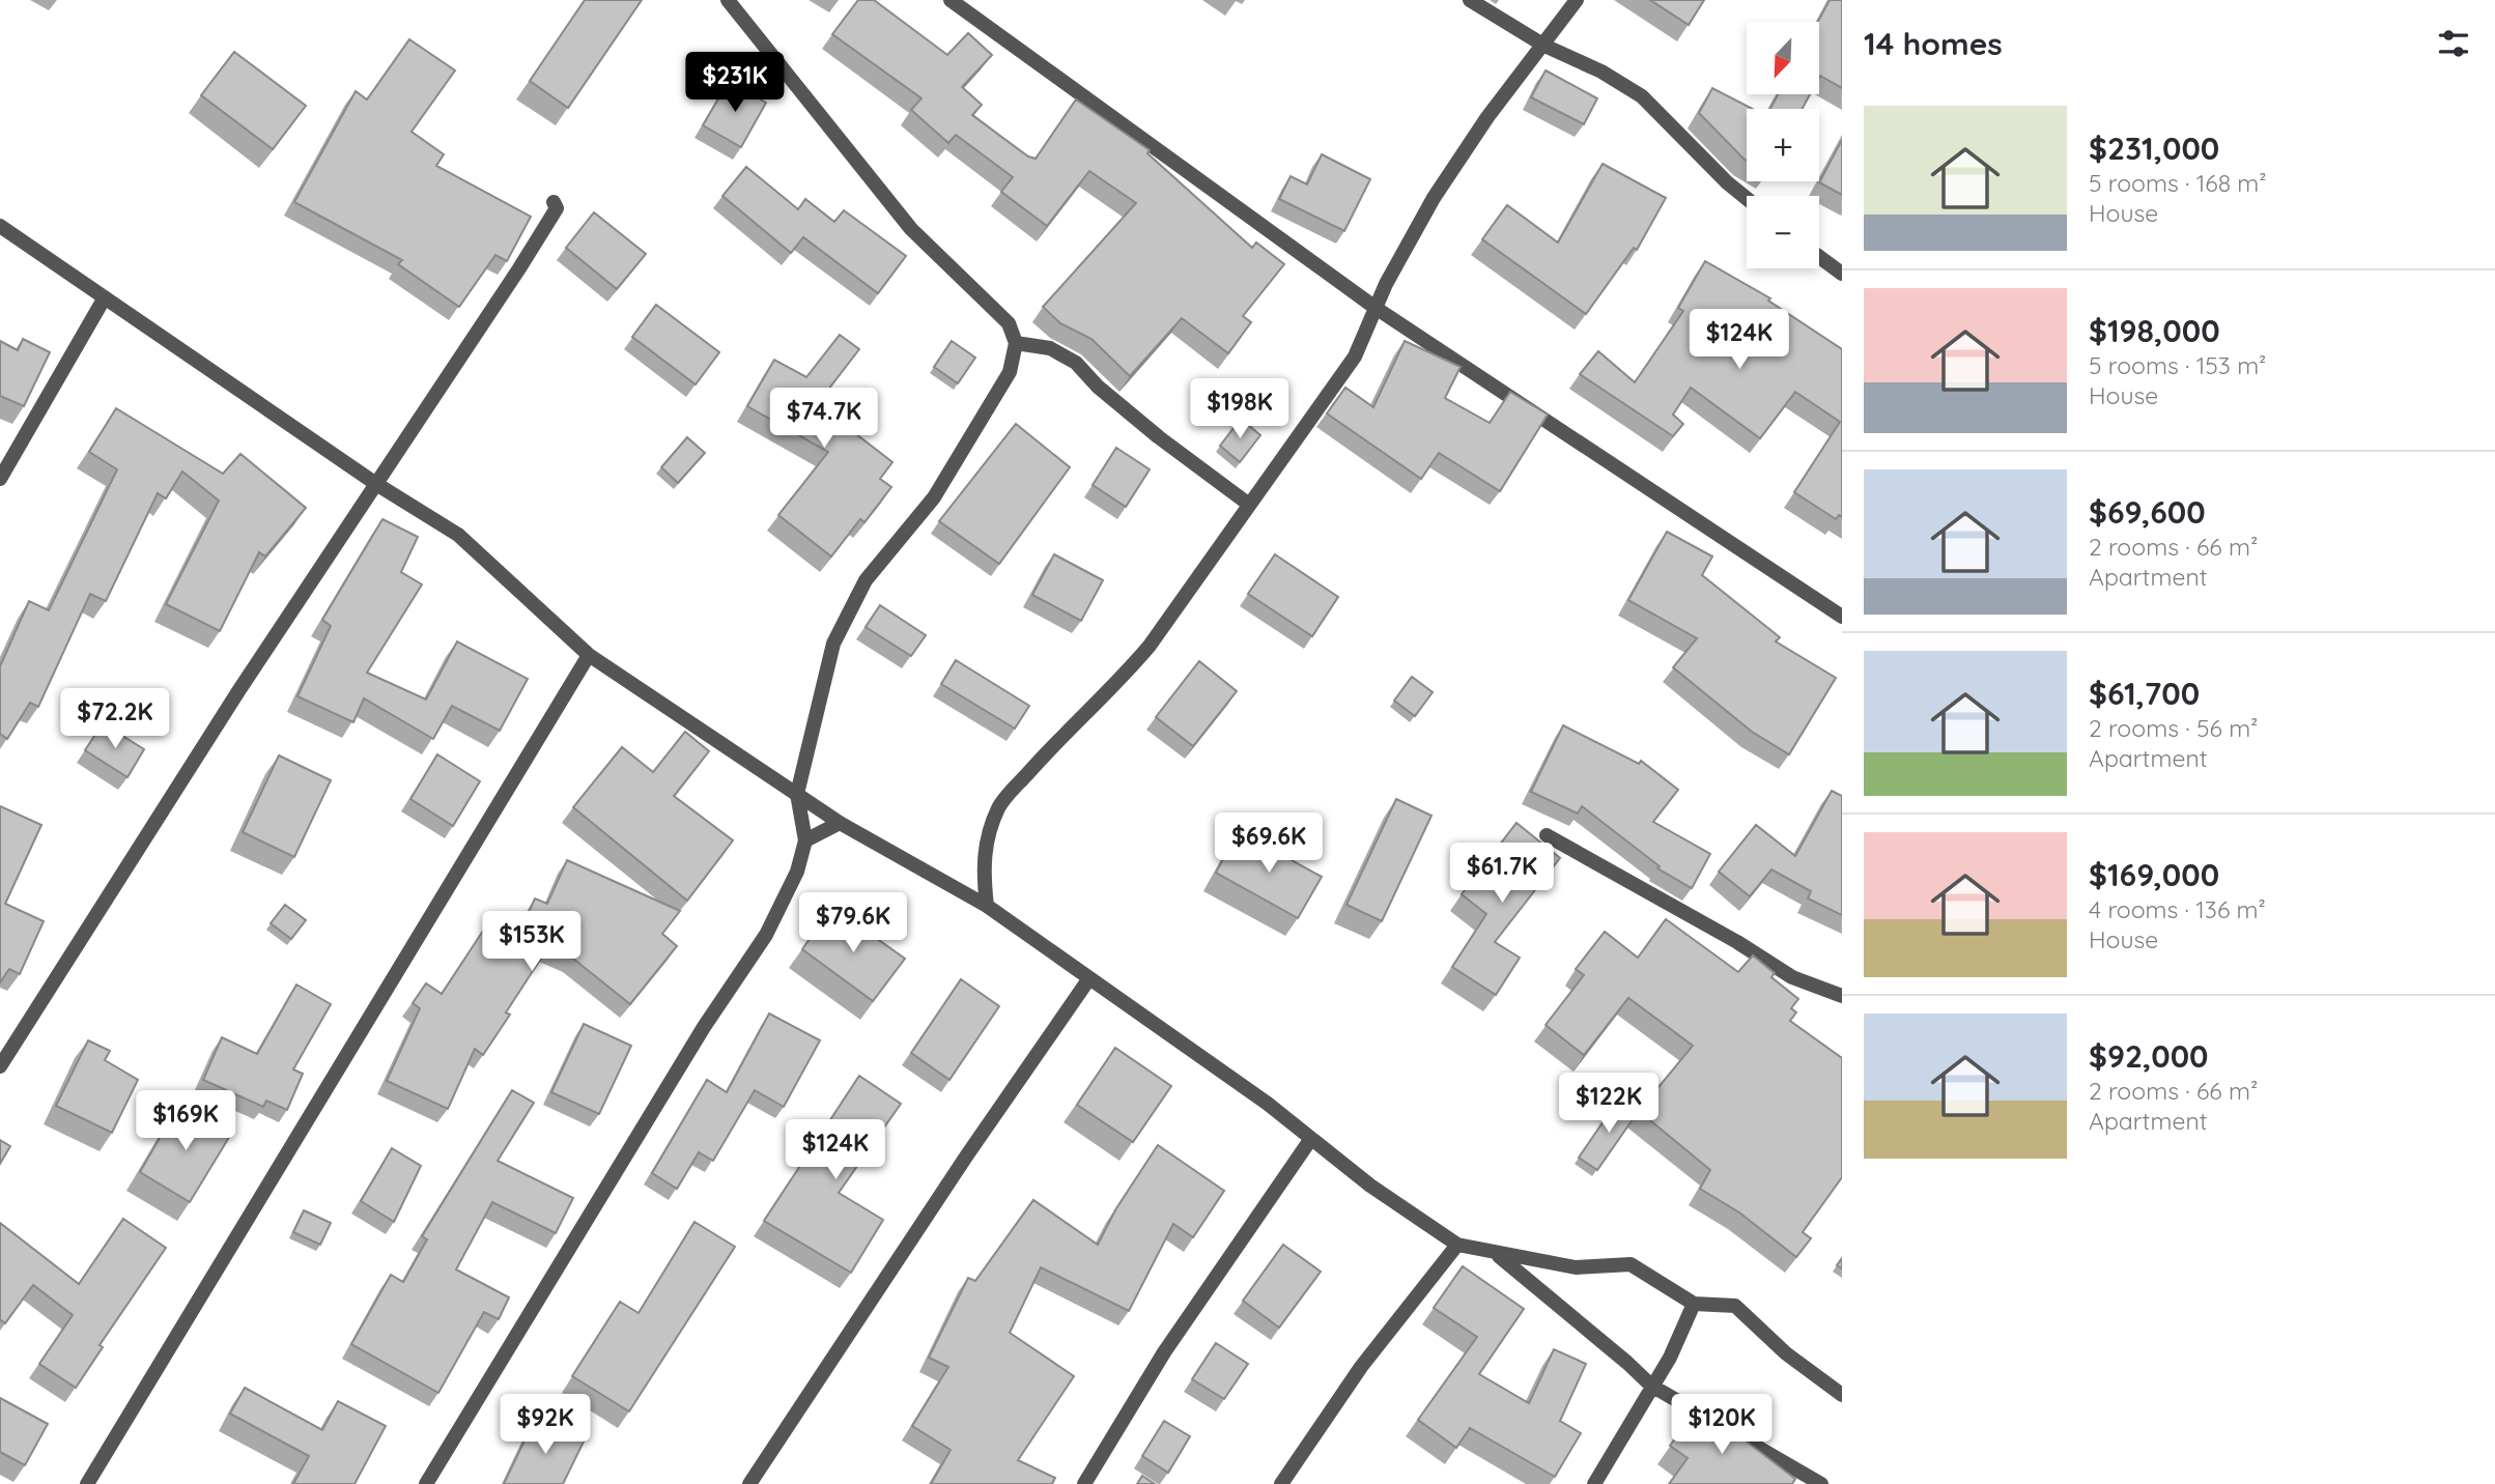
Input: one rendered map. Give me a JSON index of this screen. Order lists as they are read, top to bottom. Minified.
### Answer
{"north":"bottom left","page":{"heading":"14 homes","map_buttons":["+","−"],"price":["$231K","$124K","$198K","$74.7K","$72.2K","$69.6K","$61.7K","$79.6K","$153K","$122K","$169K","$124K","$92K","$120K"],"list":[{"name":"$231,000","note":"5 rooms · 168 m² · House"},{"name":"$198,000","note":"5 rooms · 153 m² · House"},{"name":"$69,600","note":"2 rooms · 66 m² · Apartment"},{"name":"$61,700","note":"2 rooms · 56 m² · Apartment"},{"name":"$169,000","note":"4 rooms · 136 m² · House"},{"name":"$92,000","note":"2 rooms · 66 m² · Apartment"}]}}
